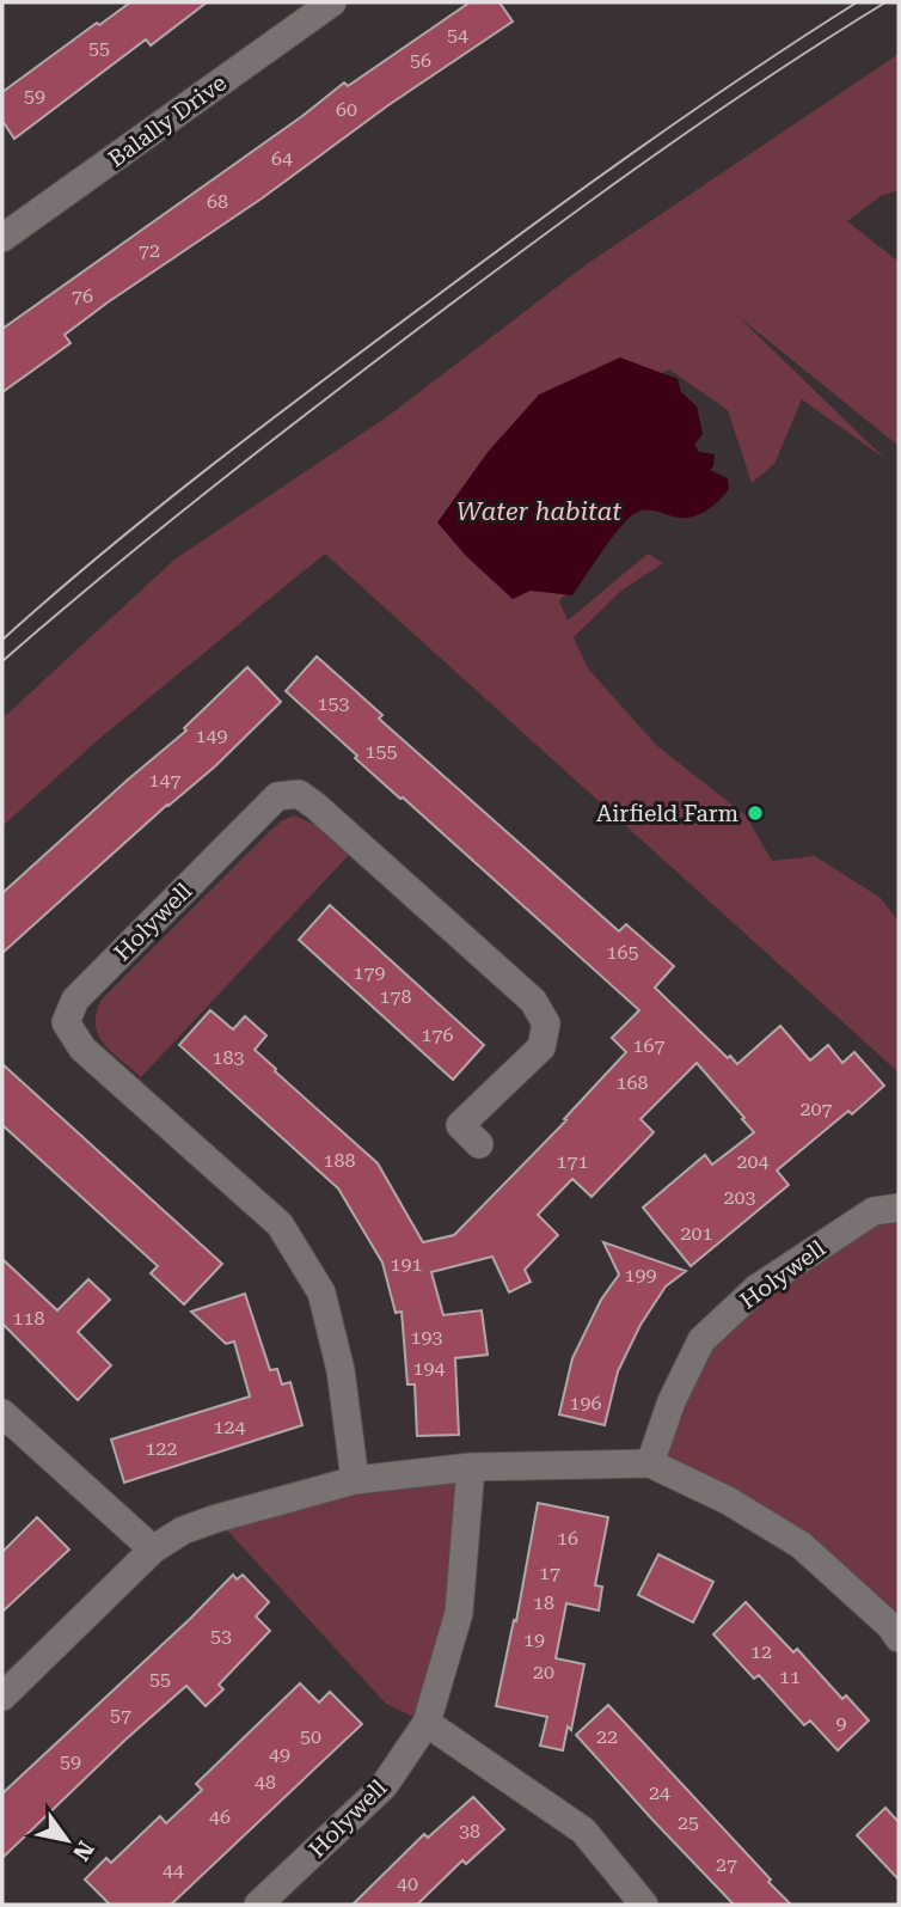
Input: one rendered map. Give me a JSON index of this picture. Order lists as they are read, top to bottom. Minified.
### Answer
{"streets":{"street":["Balally Drive","Holywell"]},"water":["Water habitat"],"places":["Airfield Farm"],"house_numbers":["54","55","56","59","60","64","68","72","76","153","149","155","147","165","179","178","176","167","183","168","207","188","171","204","203","201","191","199","118","193","194","196","124","122","16","17","18","53","19","12","20","11","55","57","9","50","22","49","59","48","24","46","25","38","27","44","40"],"north":"bottom right"}
